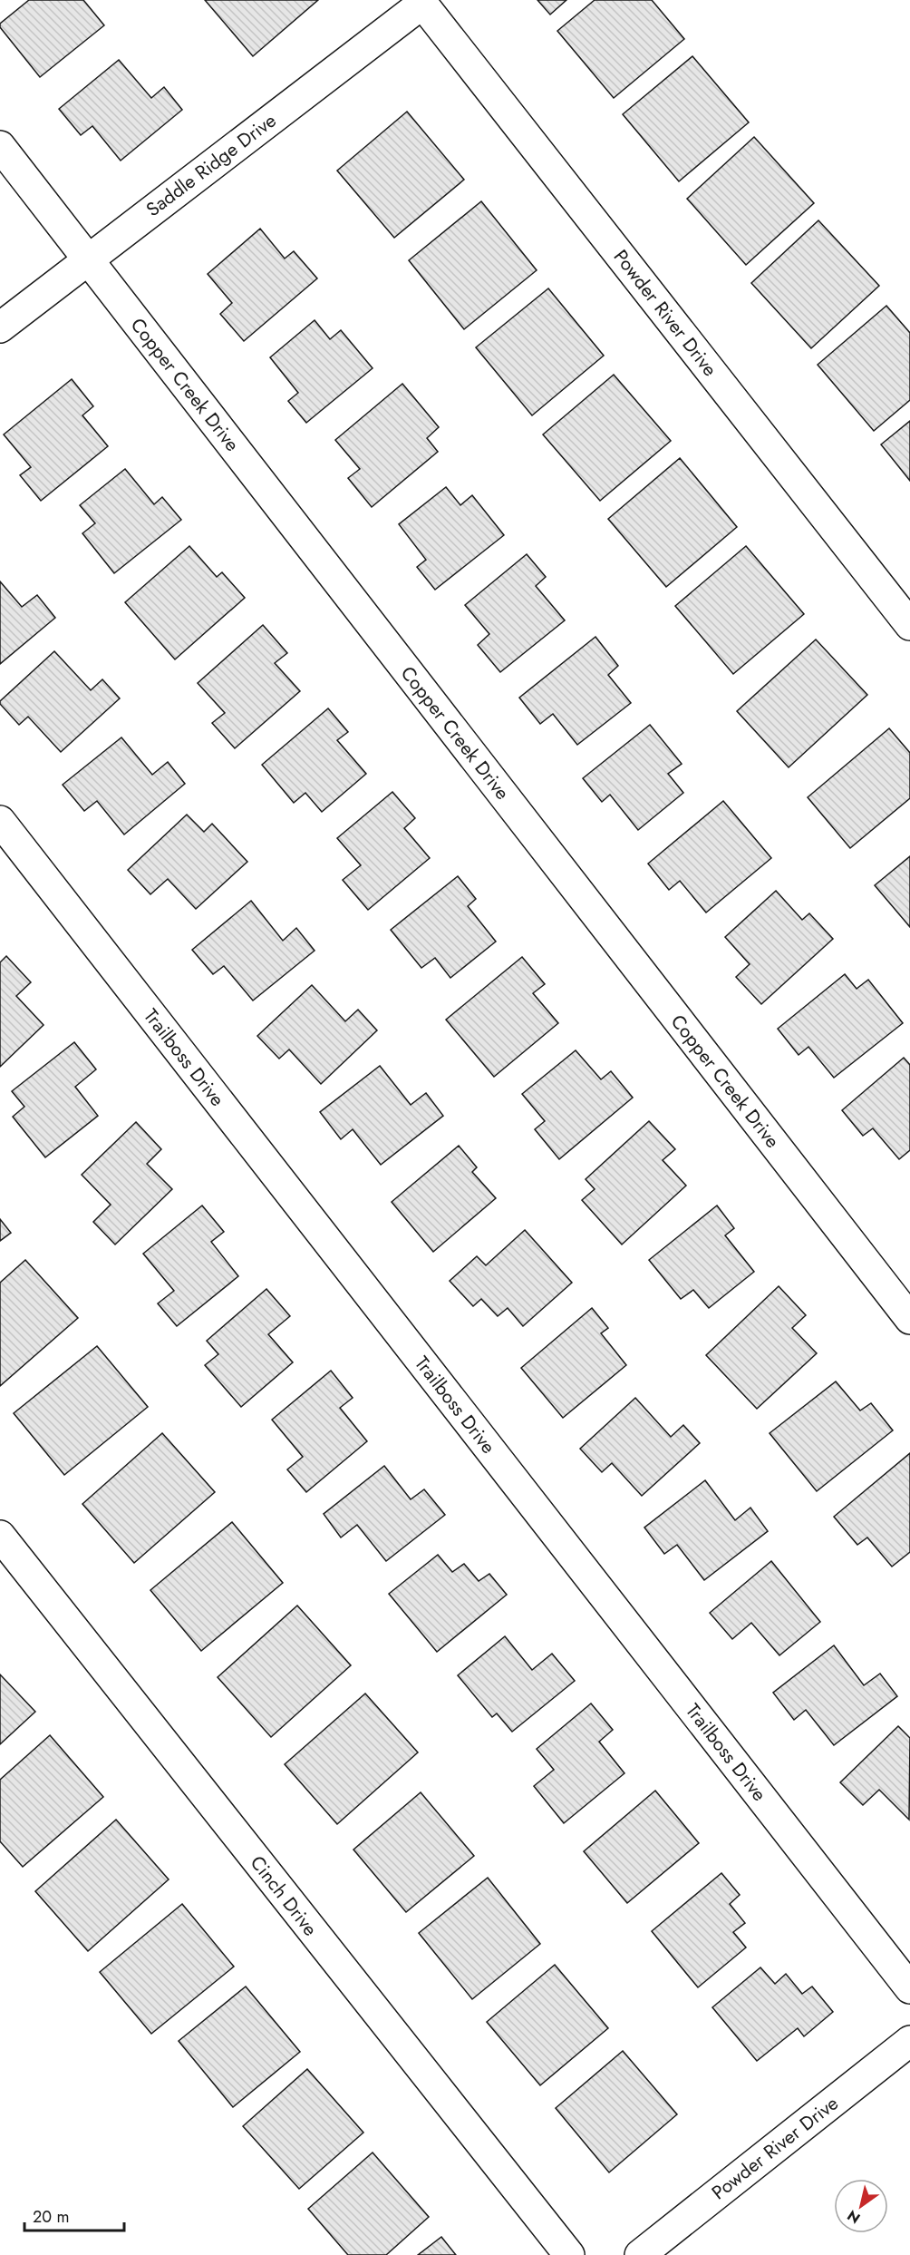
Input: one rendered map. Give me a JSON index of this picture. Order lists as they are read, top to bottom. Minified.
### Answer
{"streets":{"street":["Saddle Ridge Drive","Powder River Drive","Copper Creek Drive","Trailboss Drive","Cinch Drive"]},"crossings":[["Saddle Ridge Drive","Powder River Drive"],["Saddle Ridge Drive","Copper Creek Drive"]],"scale_bar":"20 m","north":"bottom left"}
